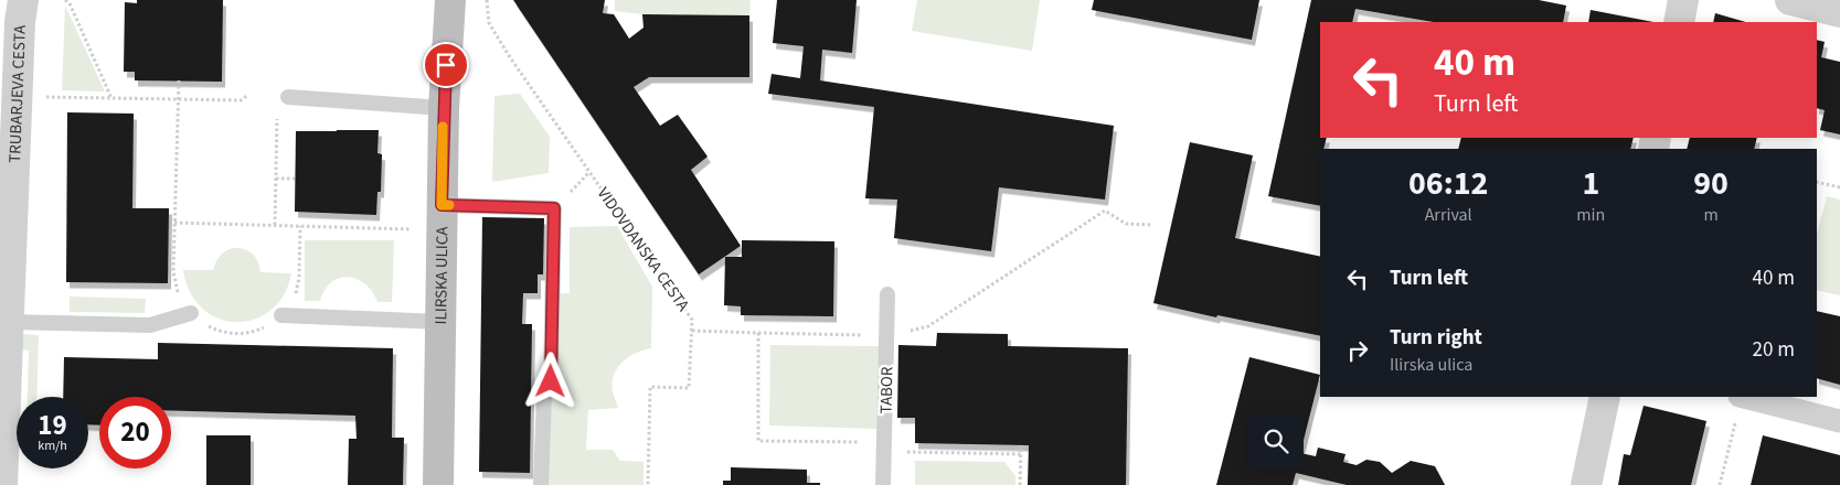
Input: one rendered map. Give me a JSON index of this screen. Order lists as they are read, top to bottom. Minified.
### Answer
{"streets":{"main road":["ILIRSKA ULICA"],"street":["TRUBARJEVA CESTA"],"lane":["TABOR"],"path":["VIDOVDANSKA CESTA"]},"crossings":[["VIDOVDANSKA CESTA","TABOR"]],"page":{"turn":["40 m","Turn left"],"eta":["06:12","Arrival","1","min","90","m"],"list":[{"name":"Turn left","value":"40 m"},{"name":"Turn right","note":"Ilirska ulica","value":"20 m"}],"speed":"19 km/h","limit":"20"}}
